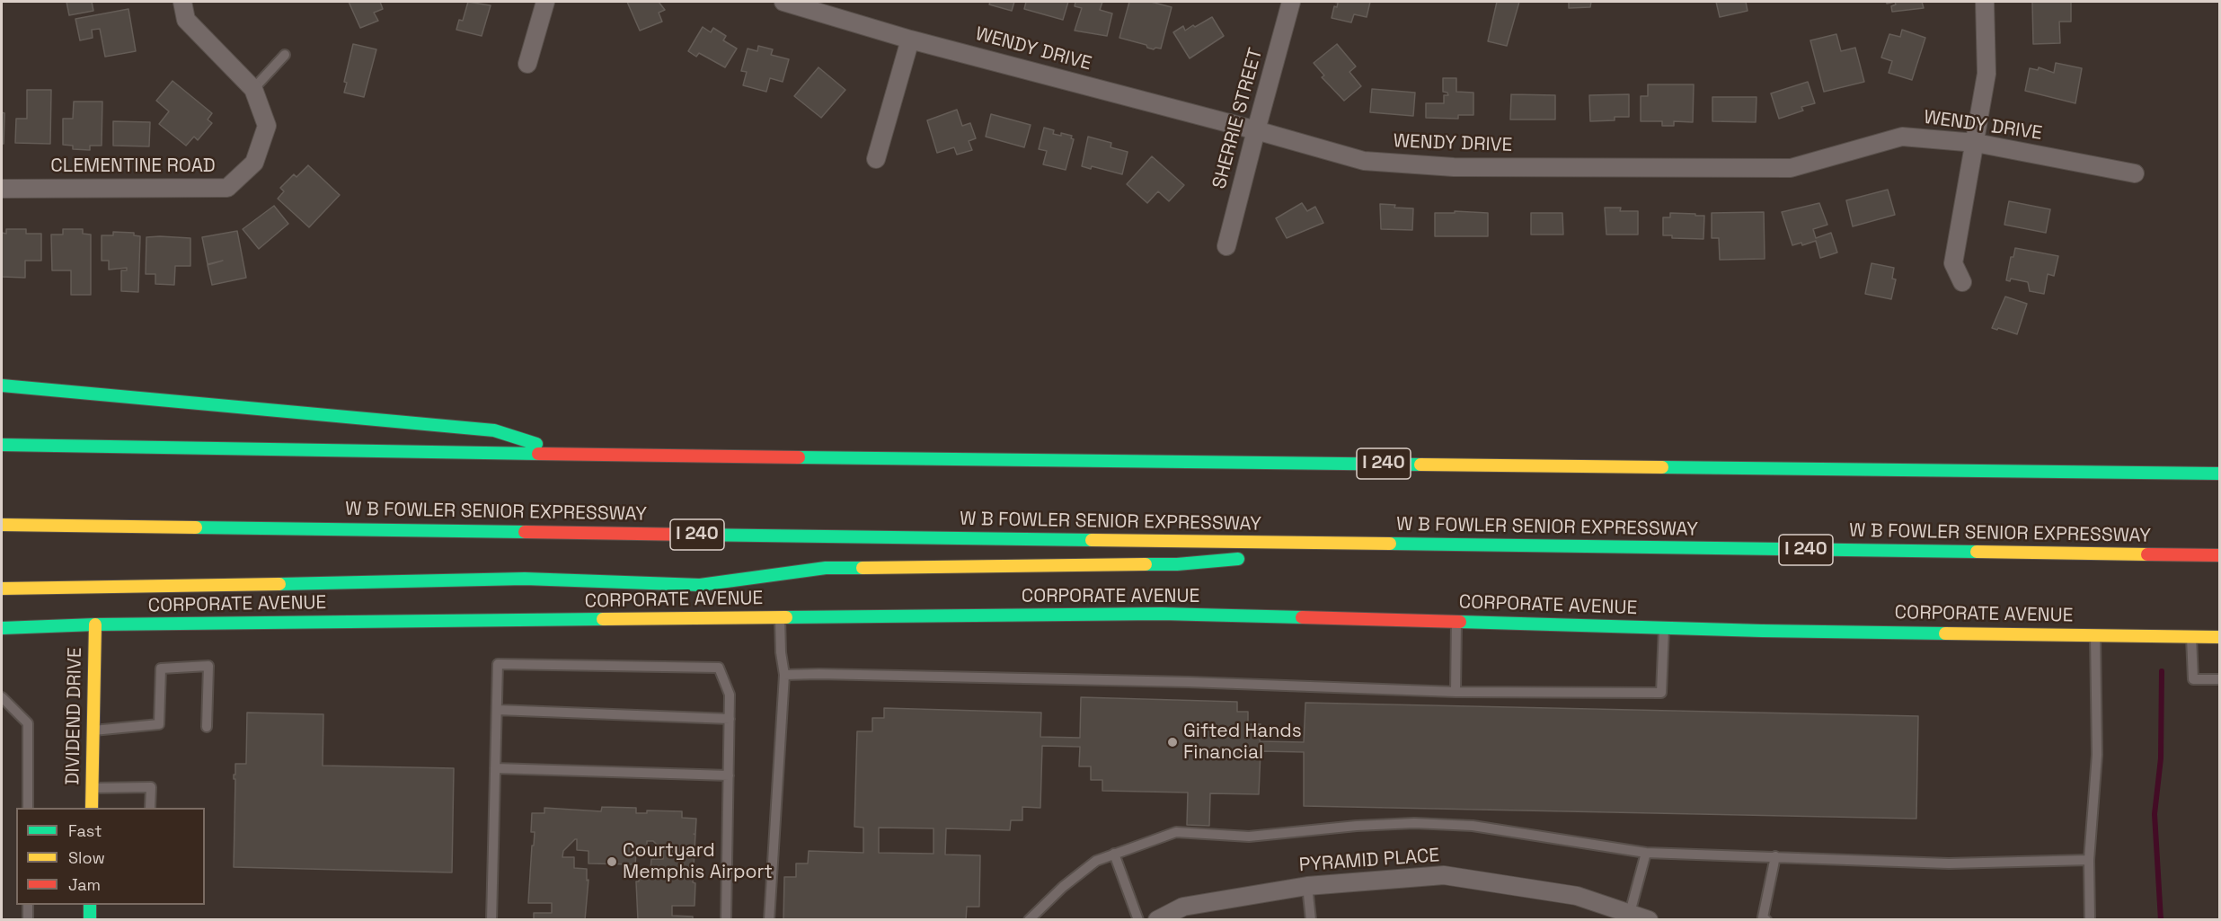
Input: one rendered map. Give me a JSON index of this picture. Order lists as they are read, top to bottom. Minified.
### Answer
{"streets":{"main road":["I 240","W B FOWLER SENIOR EXPRESSWAY","CORPORATE AVENUE","DIVIDEND DRIVE"],"street":["WENDY DRIVE","SHERRIE STREET","CLEMENTINE ROAD","PYRAMID PLACE"]},"crossings":[["WENDY DRIVE","SHERRIE STREET"],["CORPORATE AVENUE","DIVIDEND DRIVE"]],"places":["Gifted Hands Financial","Courtyard Memphis Airport"],"legend":["Fast","Slow","Jam"]}
